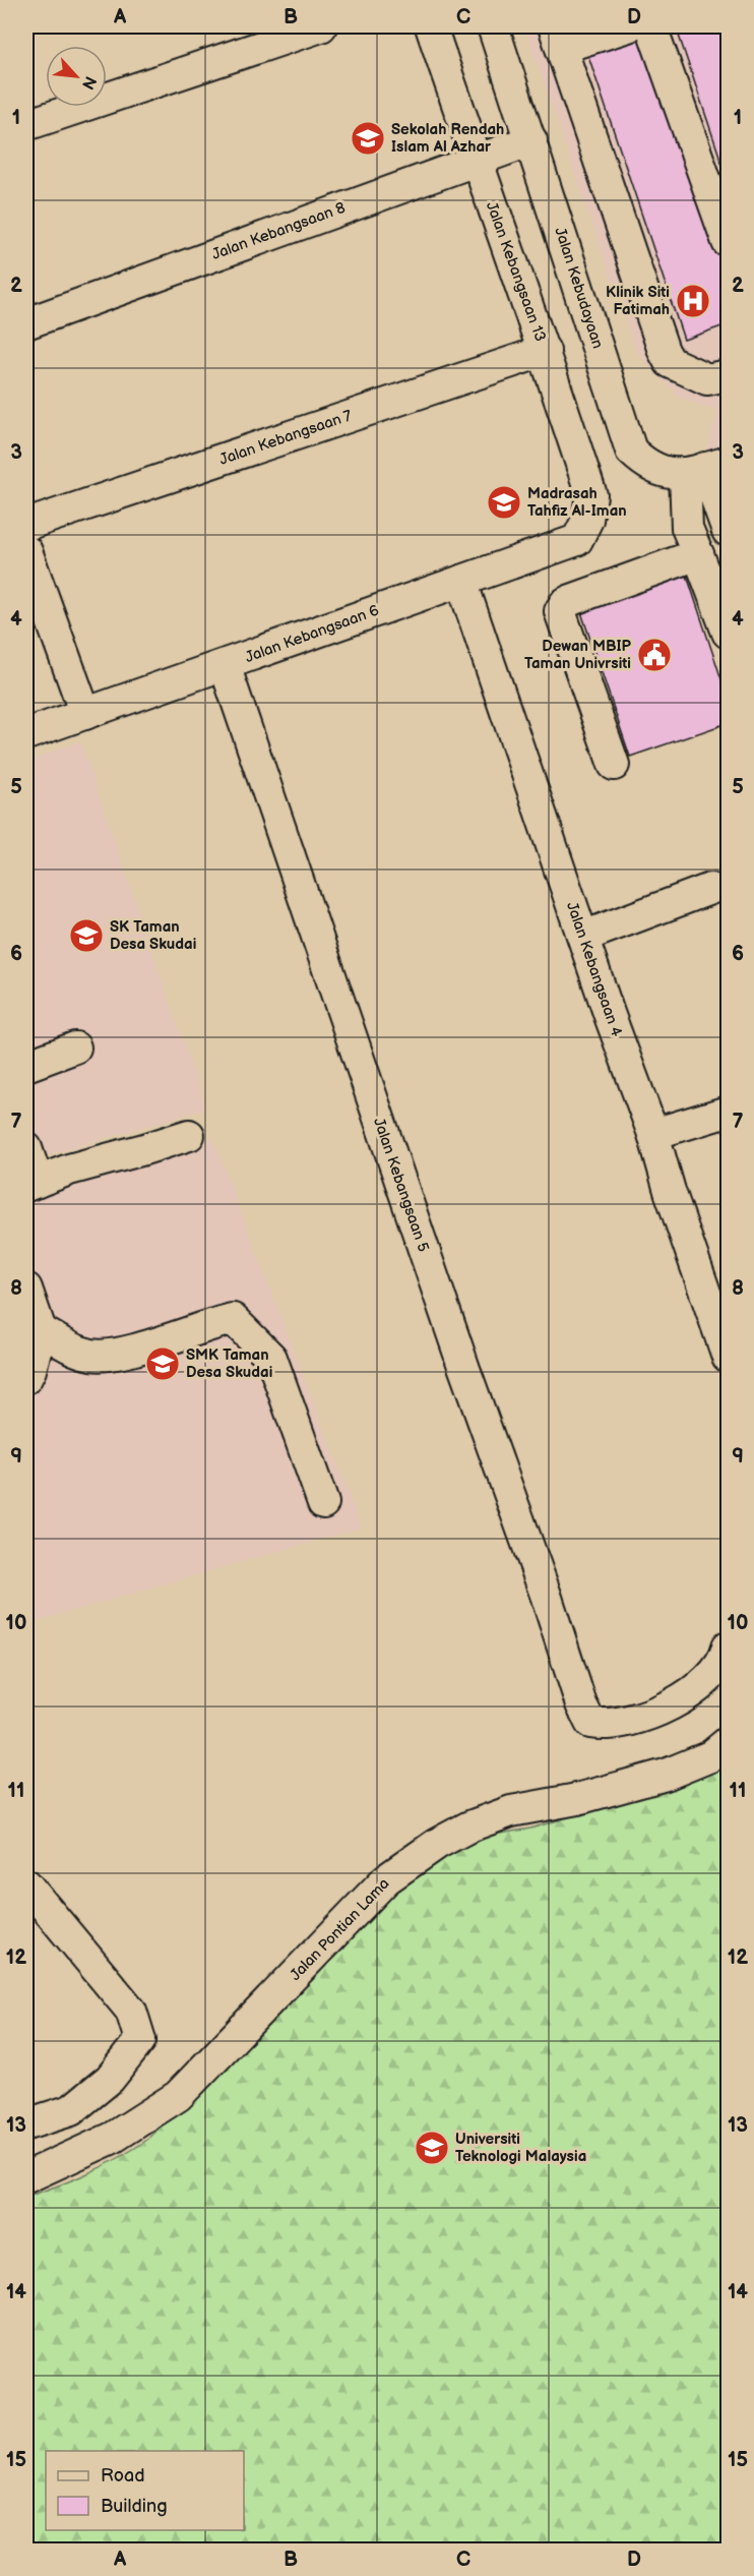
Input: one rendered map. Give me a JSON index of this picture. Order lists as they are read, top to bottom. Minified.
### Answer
{"streets":{"street":["Jalan Kebangsaan 8","Jalan Kebangsaan 13","Jalan Kebudayaan","Jalan Kebangsaan 7","Jalan Kebangsaan 6","Jalan Kebangsaan 4","Jalan Kebangsaan 5","Jalan Pontian Lama"]},"crossings":[["Jalan Kebangsaan 8","Jalan Kebangsaan 13"],["Jalan Kebangsaan 8","Jalan Kebudayaan"],["Jalan Kebangsaan 13","Jalan Kebangsaan 7"],["Jalan Kebangsaan 13","Jalan Kebangsaan 6"],["Jalan Kebangsaan 6","Jalan Kebangsaan 4"],["Jalan Kebangsaan 6","Jalan Kebangsaan 5"]],"places":{"school or university":["Sekolah Rendah Islam Al Azhar","Madrasah Tahfiz Al-Iman","SK Taman Desa Skudai","SMK Taman Desa Skudai","Universiti Teknologi Malaysia"],"hospital":["Klinik Siti Fatimah"],"public building":["Dewan MBIP Taman Univrsiti"]},"legend":["Road","Building"],"north":"bottom right","grid":{"columns":["A","B","C","D"],"rows":["1","2","3","4","5","6","7","8","9","10","11","12","13","14","15"]}}
